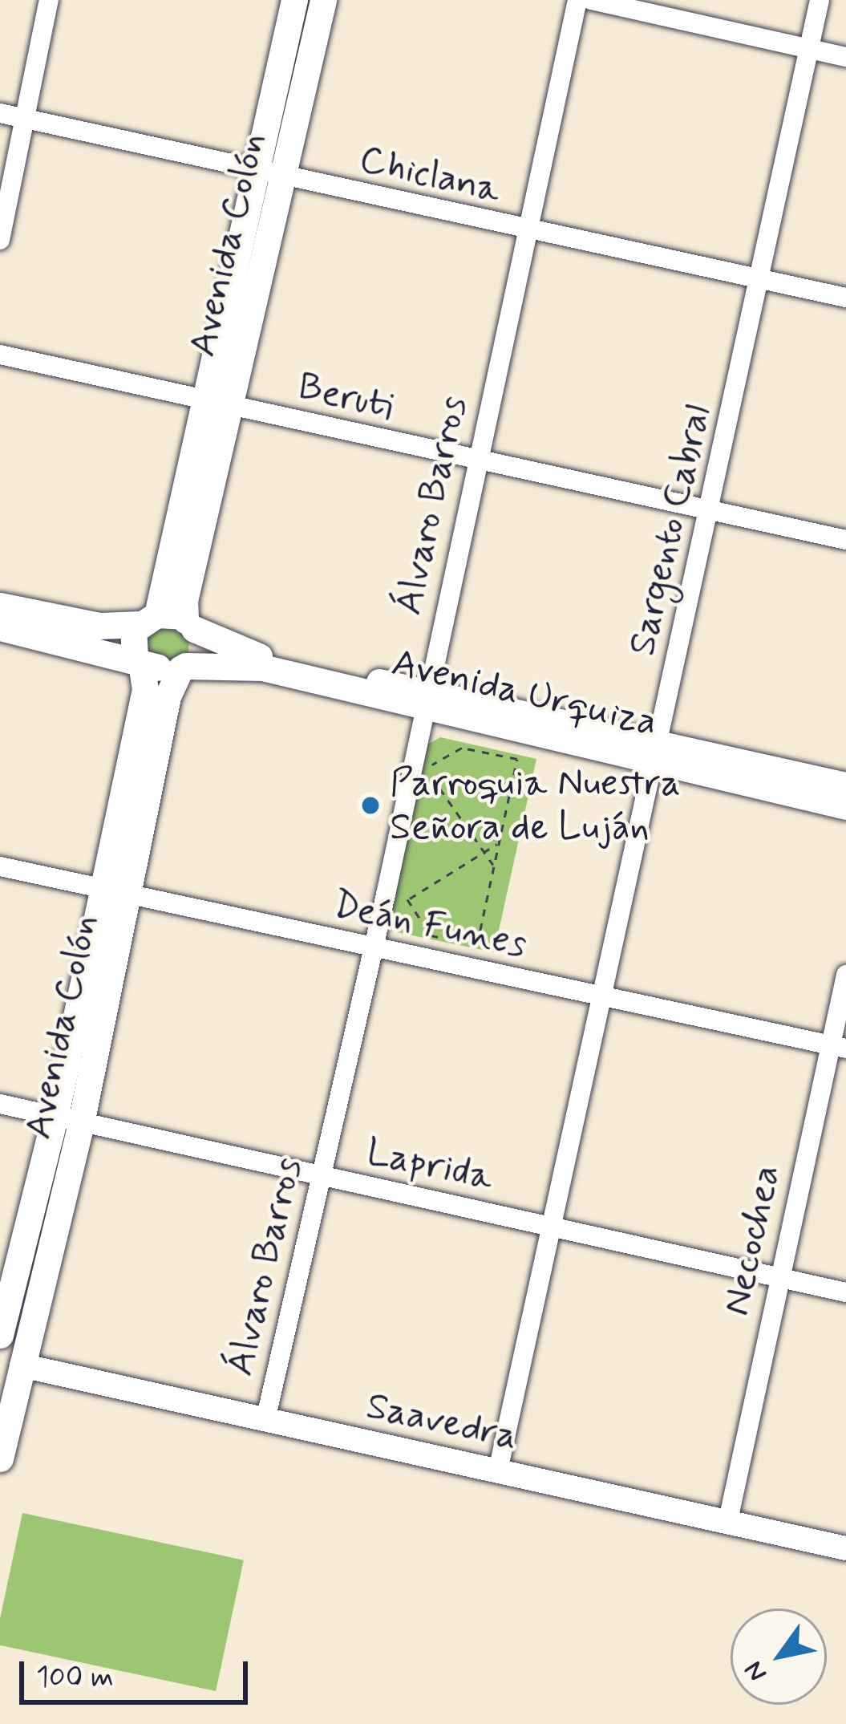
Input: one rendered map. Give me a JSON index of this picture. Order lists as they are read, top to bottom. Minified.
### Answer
{"streets":{"main road":["Avenida Colón","Avenida Urquiza"],"street":["Chiclana","Beruti","Álvaro Barros","Sargento Cabral","Deán Funes","Laprida","Necochea","Saavedra"]},"crossings":[["Chiclana","Avenida Colón"],["Chiclana","Álvaro Barros"],["Chiclana","Sargento Cabral"],["Avenida Colón","Beruti"],["Avenida Colón","Avenida Urquiza"],["Avenida Colón","Deán Funes"],["Avenida Colón","Laprida"],["Avenida Colón","Saavedra"],["Beruti","Álvaro Barros"],["Beruti","Sargento Cabral"],["Álvaro Barros","Avenida Urquiza"],["Álvaro Barros","Deán Funes"],["Álvaro Barros","Laprida"],["Álvaro Barros","Saavedra"],["Sargento Cabral","Avenida Urquiza"],["Sargento Cabral","Deán Funes"],["Sargento Cabral","Laprida"],["Sargento Cabral","Saavedra"],["Deán Funes","Necochea"],["Laprida","Necochea"],["Necochea","Saavedra"]],"places":["Parroquia Nuestra Señora de Luján"],"scale_bar":"100 m","north":"bottom left"}
